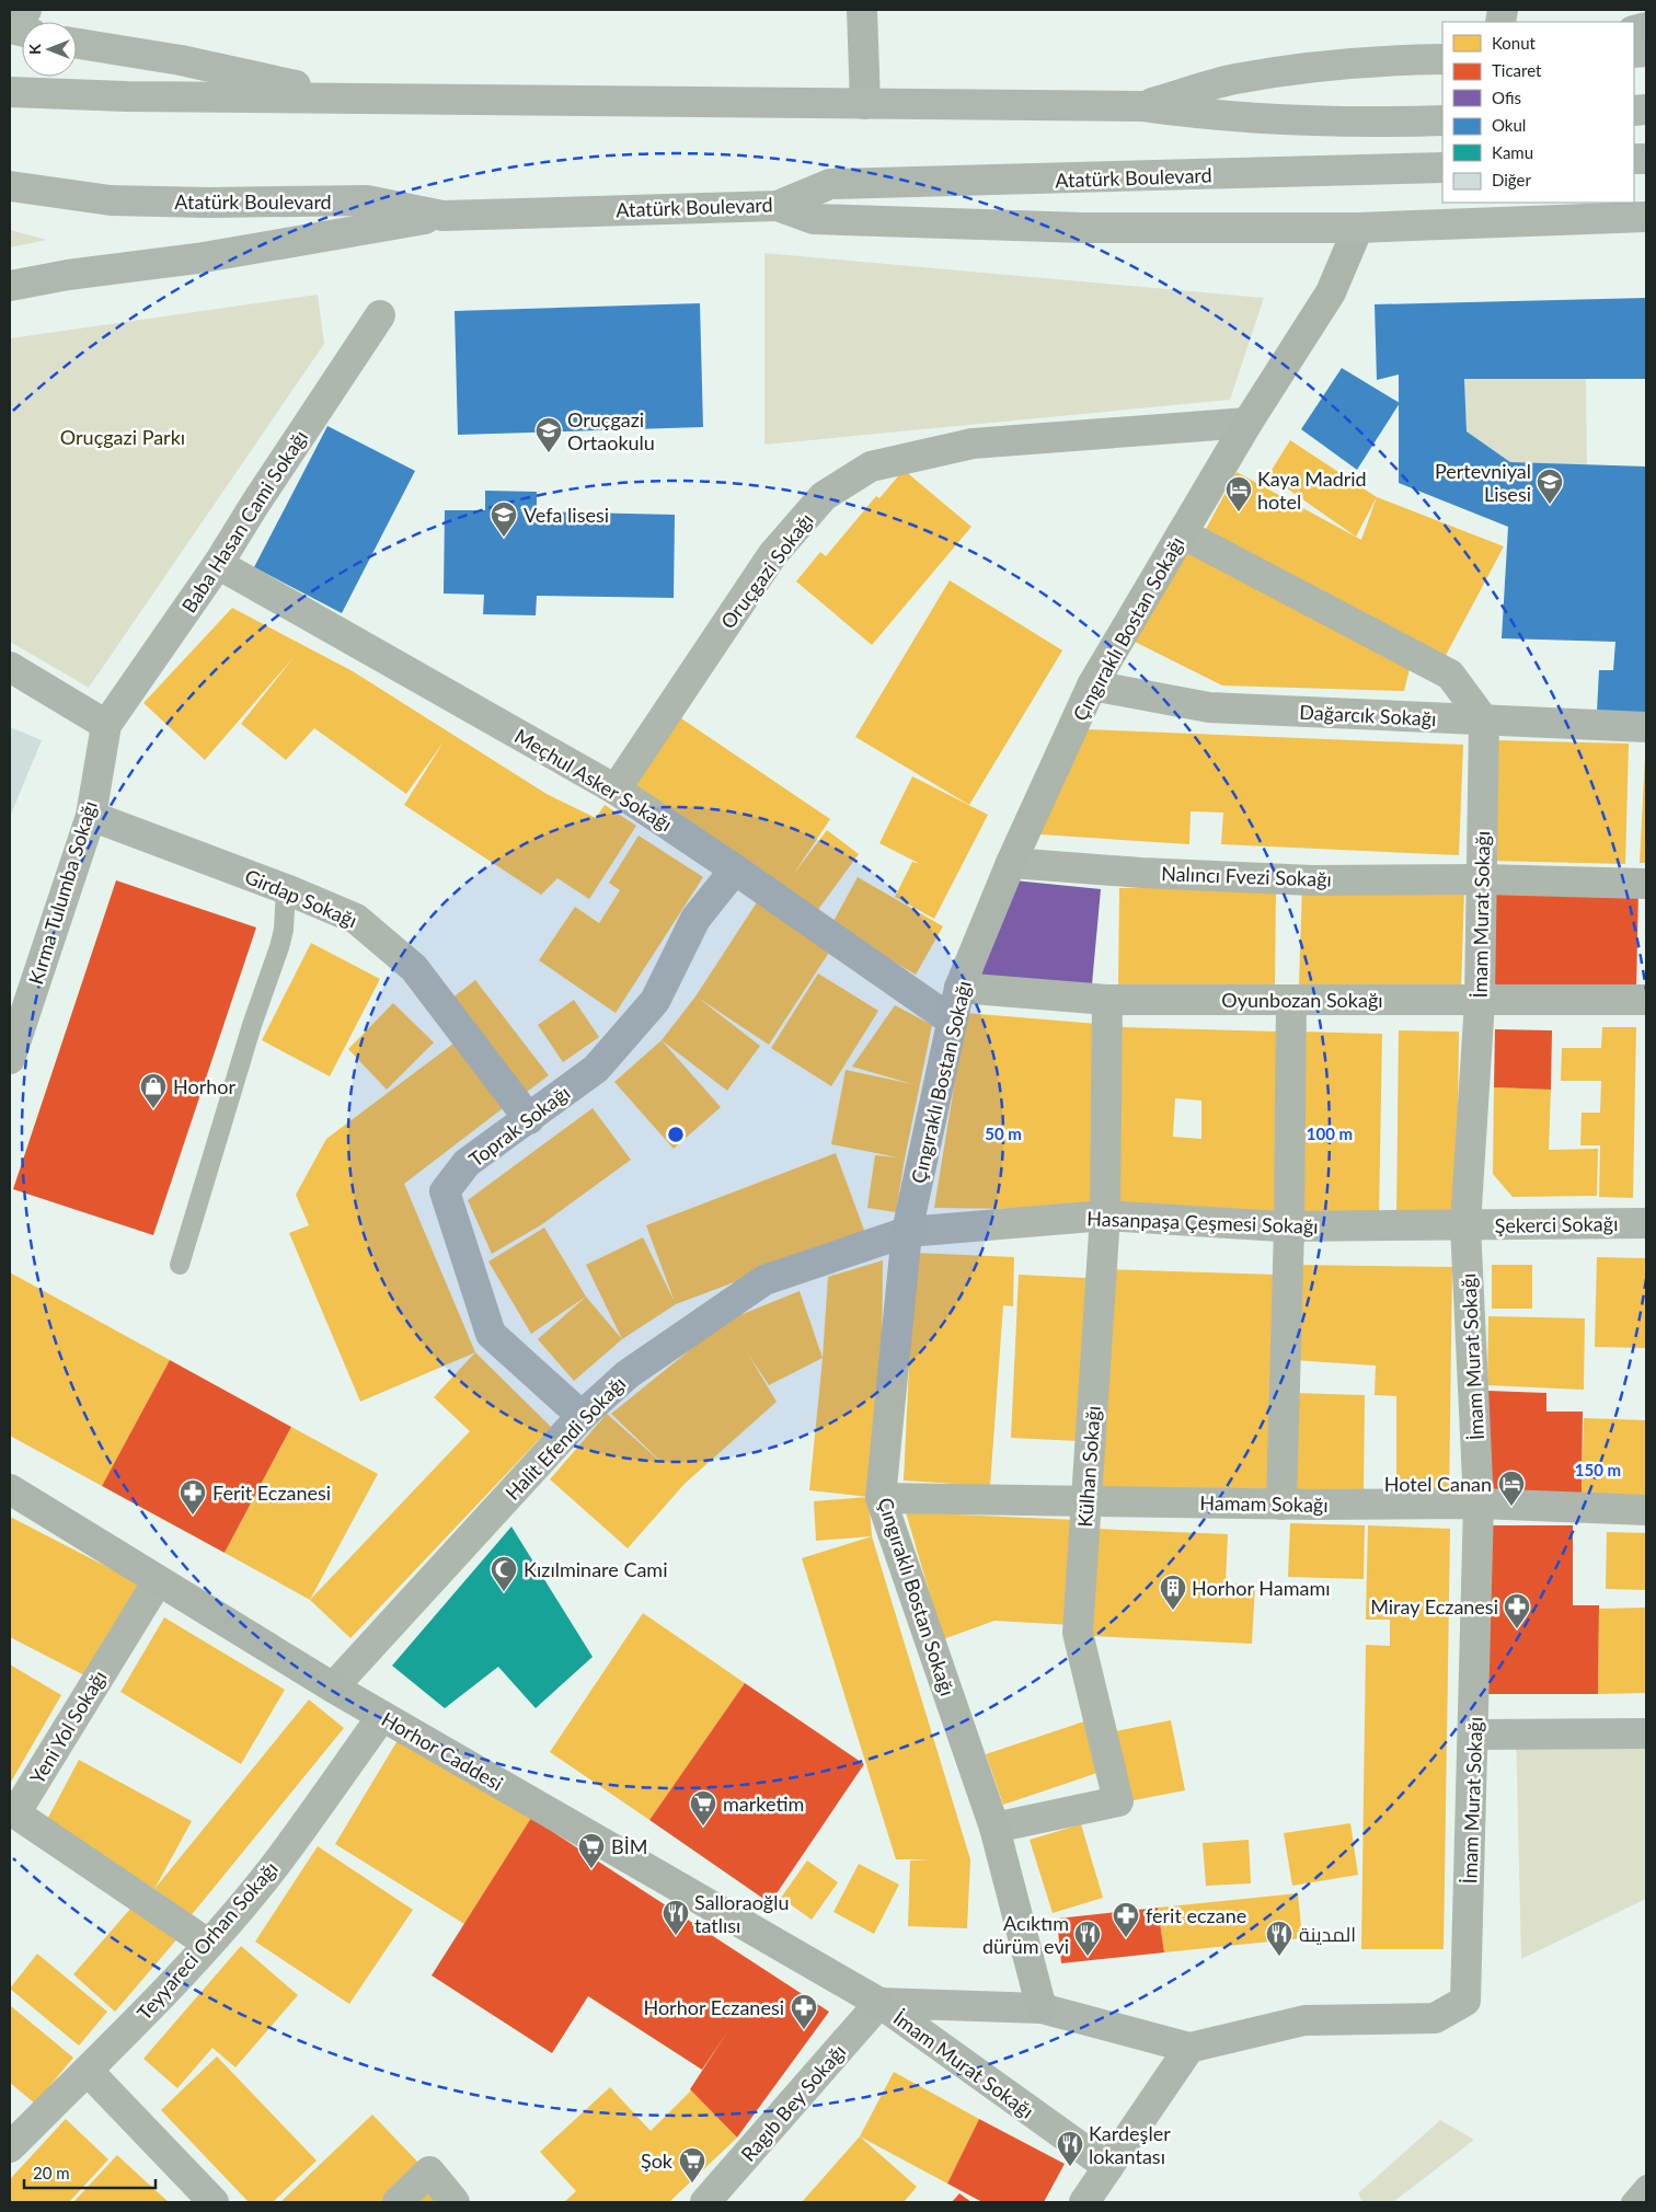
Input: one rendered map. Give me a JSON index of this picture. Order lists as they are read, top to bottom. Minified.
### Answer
{"streets":{"main road":["Atatürk Boulevard"],"street":["Baba Hasan Cami Sokağı","Oruçgazi Sokağı","Çıngıraklı Bostan Sokağı","Dağarcık Sokağı","Meçhul Asker Sokağı","Nalıncı Fvezi Sokağı","Kırma Tulumba Sokağı","Girdap Sokağı","İmam Murat Sokağı","Oyunbozan Sokağı","Toprak Sokağı","Hasanpaşa Çeşmesi Sokağı","Şekerci Sokağı","Halit Efendi Sokağı","Külhan Sokağı","Hamam Sokağı","Yeni Yol Sokağı","Horhor Caddesi","Teyyareci Orhan Sokağı","Ragıb Bey Sokağı"]},"crossings":[["Baba Hasan Cami Sokağı","Meçhul Asker Sokağı"],["Baba Hasan Cami Sokağı","Kırma Tulumba Sokağı"],["Oruçgazi Sokağı","Çıngıraklı Bostan Sokağı"],["Oruçgazi Sokağı","Meçhul Asker Sokağı"],["Çıngıraklı Bostan Sokağı","Dağarcık Sokağı"],["Çıngıraklı Bostan Sokağı","Meçhul Asker Sokağı"],["Çıngıraklı Bostan Sokağı","Nalıncı Fvezi Sokağı"],["Çıngıraklı Bostan Sokağı","İmam Murat Sokağı"],["Çıngıraklı Bostan Sokağı","Oyunbozan Sokağı"],["Çıngıraklı Bostan Sokağı","Hasanpaşa Çeşmesi Sokağı"],["Çıngıraklı Bostan Sokağı","Halit Efendi Sokağı"],["Çıngıraklı Bostan Sokağı","Külhan Sokağı"],["Çıngıraklı Bostan Sokağı","Hamam Sokağı"],["Dağarcık Sokağı","İmam Murat Sokağı"],["Meçhul Asker Sokağı","Toprak Sokağı"],["Nalıncı Fvezi Sokağı","İmam Murat Sokağı"],["Kırma Tulumba Sokağı","Girdap Sokağı"],["Girdap Sokağı","Toprak Sokağı"],["İmam Murat Sokağı","Oyunbozan Sokağı"],["İmam Murat Sokağı","Hasanpaşa Çeşmesi Sokağı"],["İmam Murat Sokağı","Şekerci Sokağı"],["İmam Murat Sokağı","Hamam Sokağı"],["İmam Murat Sokağı","Horhor Caddesi"],["İmam Murat Sokağı","Ragıb Bey Sokağı"],["Oyunbozan Sokağı","Külhan Sokağı"],["Toprak Sokağı","Halit Efendi Sokağı"],["Hasanpaşa Çeşmesi Sokağı","Şekerci Sokağı"],["Hasanpaşa Çeşmesi Sokağı","Halit Efendi Sokağı"],["Hasanpaşa Çeşmesi Sokağı","Külhan Sokağı"],["Halit Efendi Sokağı","Horhor Caddesi"],["Külhan Sokağı","Hamam Sokağı"],["Yeni Yol Sokağı","Horhor Caddesi"],["Yeni Yol Sokağı","Teyyareci Orhan Sokağı"],["Horhor Caddesi","Teyyareci Orhan Sokağı"],["Horhor Caddesi","Ragıb Bey Sokağı"]],"parks":["Oruçgazi Parkı"],"places":{"school or university":["Oruçgazi Ortaokulu","Pertevniyal Lisesi","Vefa lisesi"],"hotel":["Kaya Madrid hotel","Hotel Canan"],"shop":["Horhor"],"pharmacy":["Ferit Eczanesi","Miray Eczanesi","ferit eczane","Horhor Eczanesi"],"mosque":["Kızılminare Cami"],"building":["Horhor Hamamı"],"supermarket":["marketim","BİM","Şok"],"restaurant":["Salloraoğlu tatlısı","Acıktım dürüm evi","المدينة","Kardeşler lokantası"]},"legend":["Konut","Ticaret","Ofis","Okul","Kamu","Diğer"],"scale_bar":"20 m","north":"left","rings":["50 m","100 m","150 m"]}
